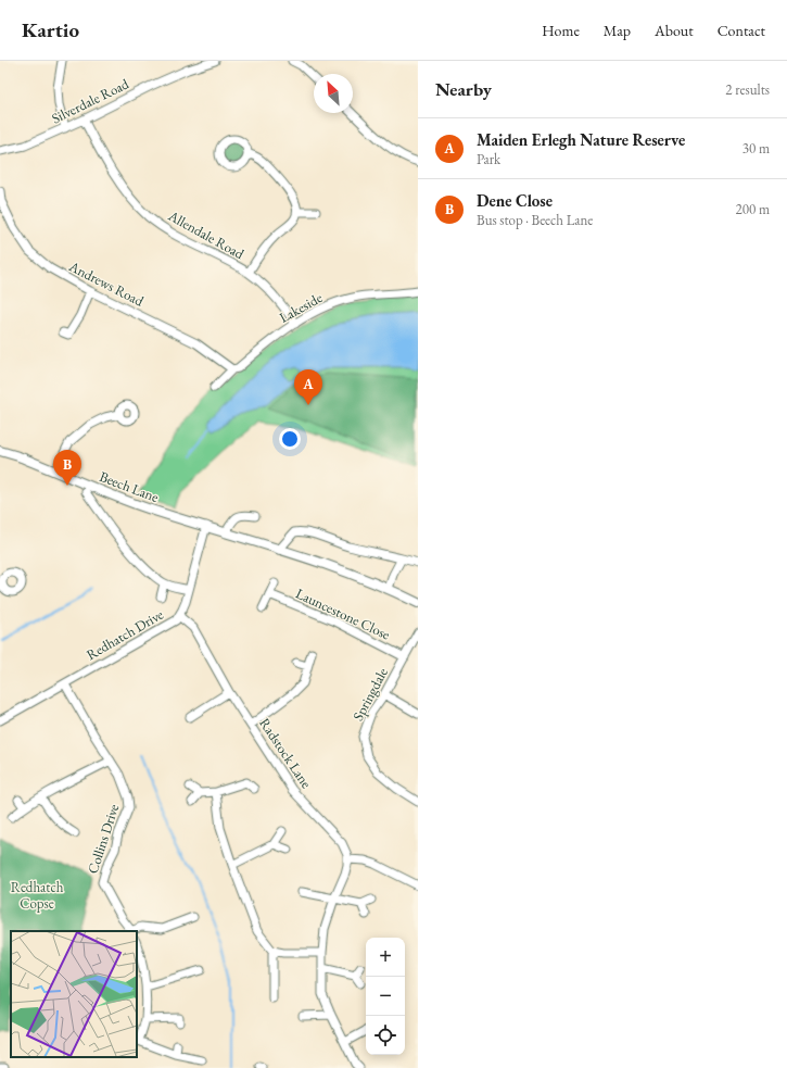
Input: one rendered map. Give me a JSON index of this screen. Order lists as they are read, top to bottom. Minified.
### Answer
{"streets":{"street":["Silverdale Road","Allendale Road","Andrews Road","Lakeside","Beech Lane","Launcestone Close","Redhatch Drive","Springdale","Radstock Lane","Collins Drive"]},"crossings":[["Silverdale Road","Allendale Road"],["Allendale Road","Lakeside"],["Andrews Road","Lakeside"],["Beech Lane","Redhatch Drive"],["Launcestone Close","Springdale"],["Redhatch Drive","Radstock Lane"],["Redhatch Drive","Collins Drive"]],"parks":["Redhatch Copse"],"north":"top left","page":{"header":"Kartio","nav":["Home","Map","About","Contact"],"heading":["Nearby","2 results"],"list":[{"mark":"A","name":"Maiden Erlegh Nature Reserve","note":"Park","value":"30 m"},{"mark":"B","name":"Dene Close","note":"Bus stop · Beech Lane","value":"200 m"}],"pins":["A","B"],"map_buttons":["+","−"]}}
